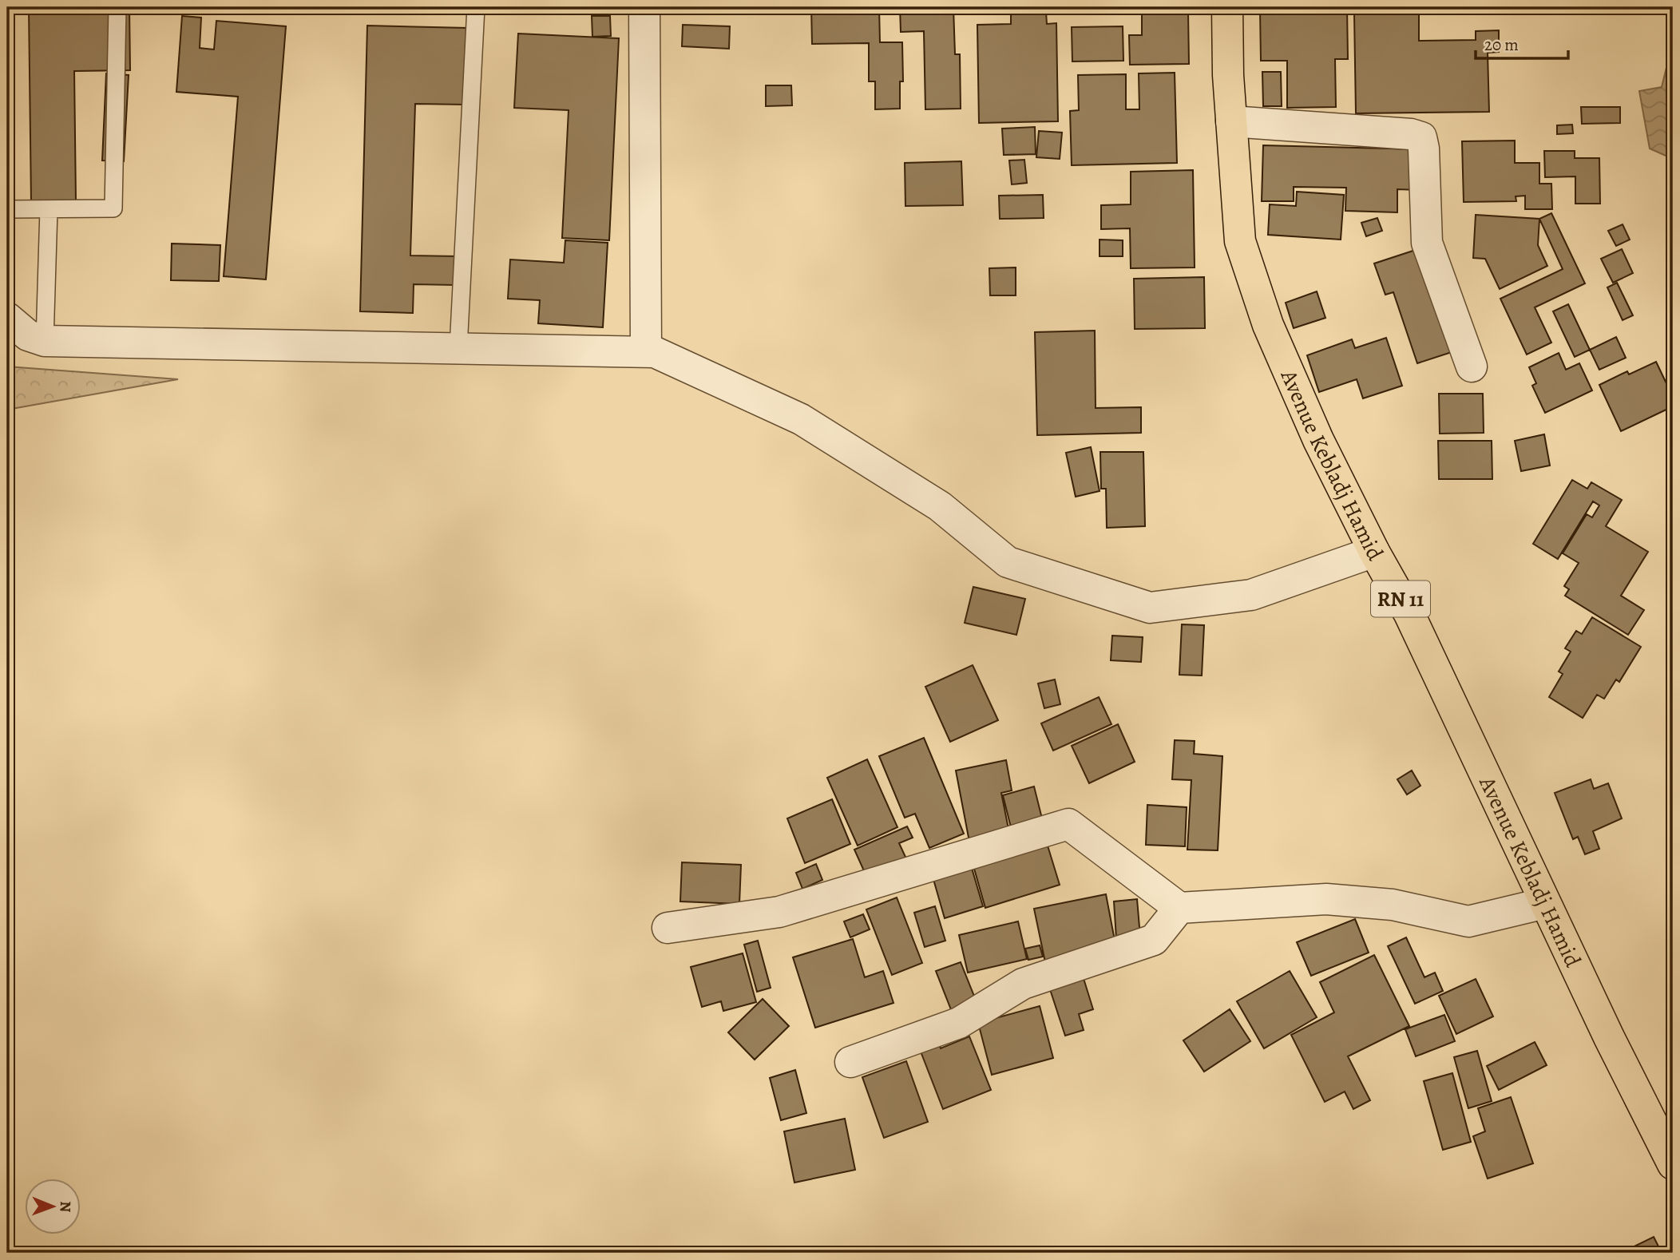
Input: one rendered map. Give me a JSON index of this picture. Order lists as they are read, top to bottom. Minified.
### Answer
{"streets":{"main road":["Avenue Kebladj Hamid","RN 11"]},"scale_bar":"20 m","north":"right"}
